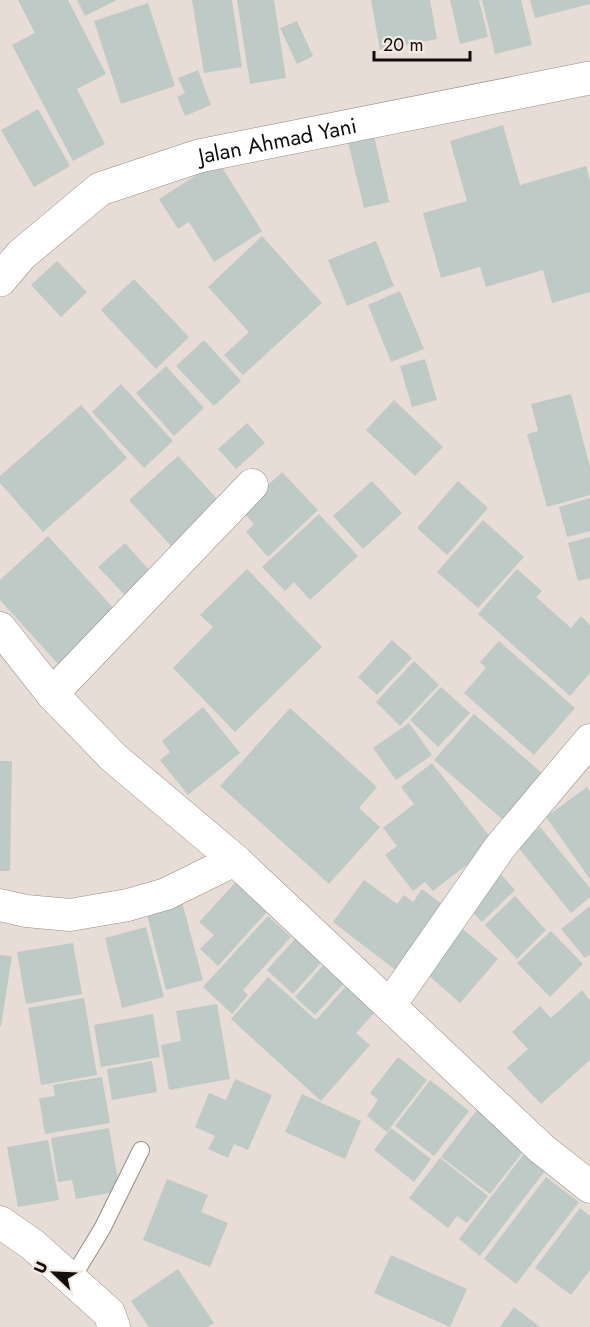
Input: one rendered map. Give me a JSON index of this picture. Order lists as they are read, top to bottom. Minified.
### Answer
{"streets":{"street":["Jalan Ahmad Yani"]},"scale_bar":"20 m","north":"top left"}
